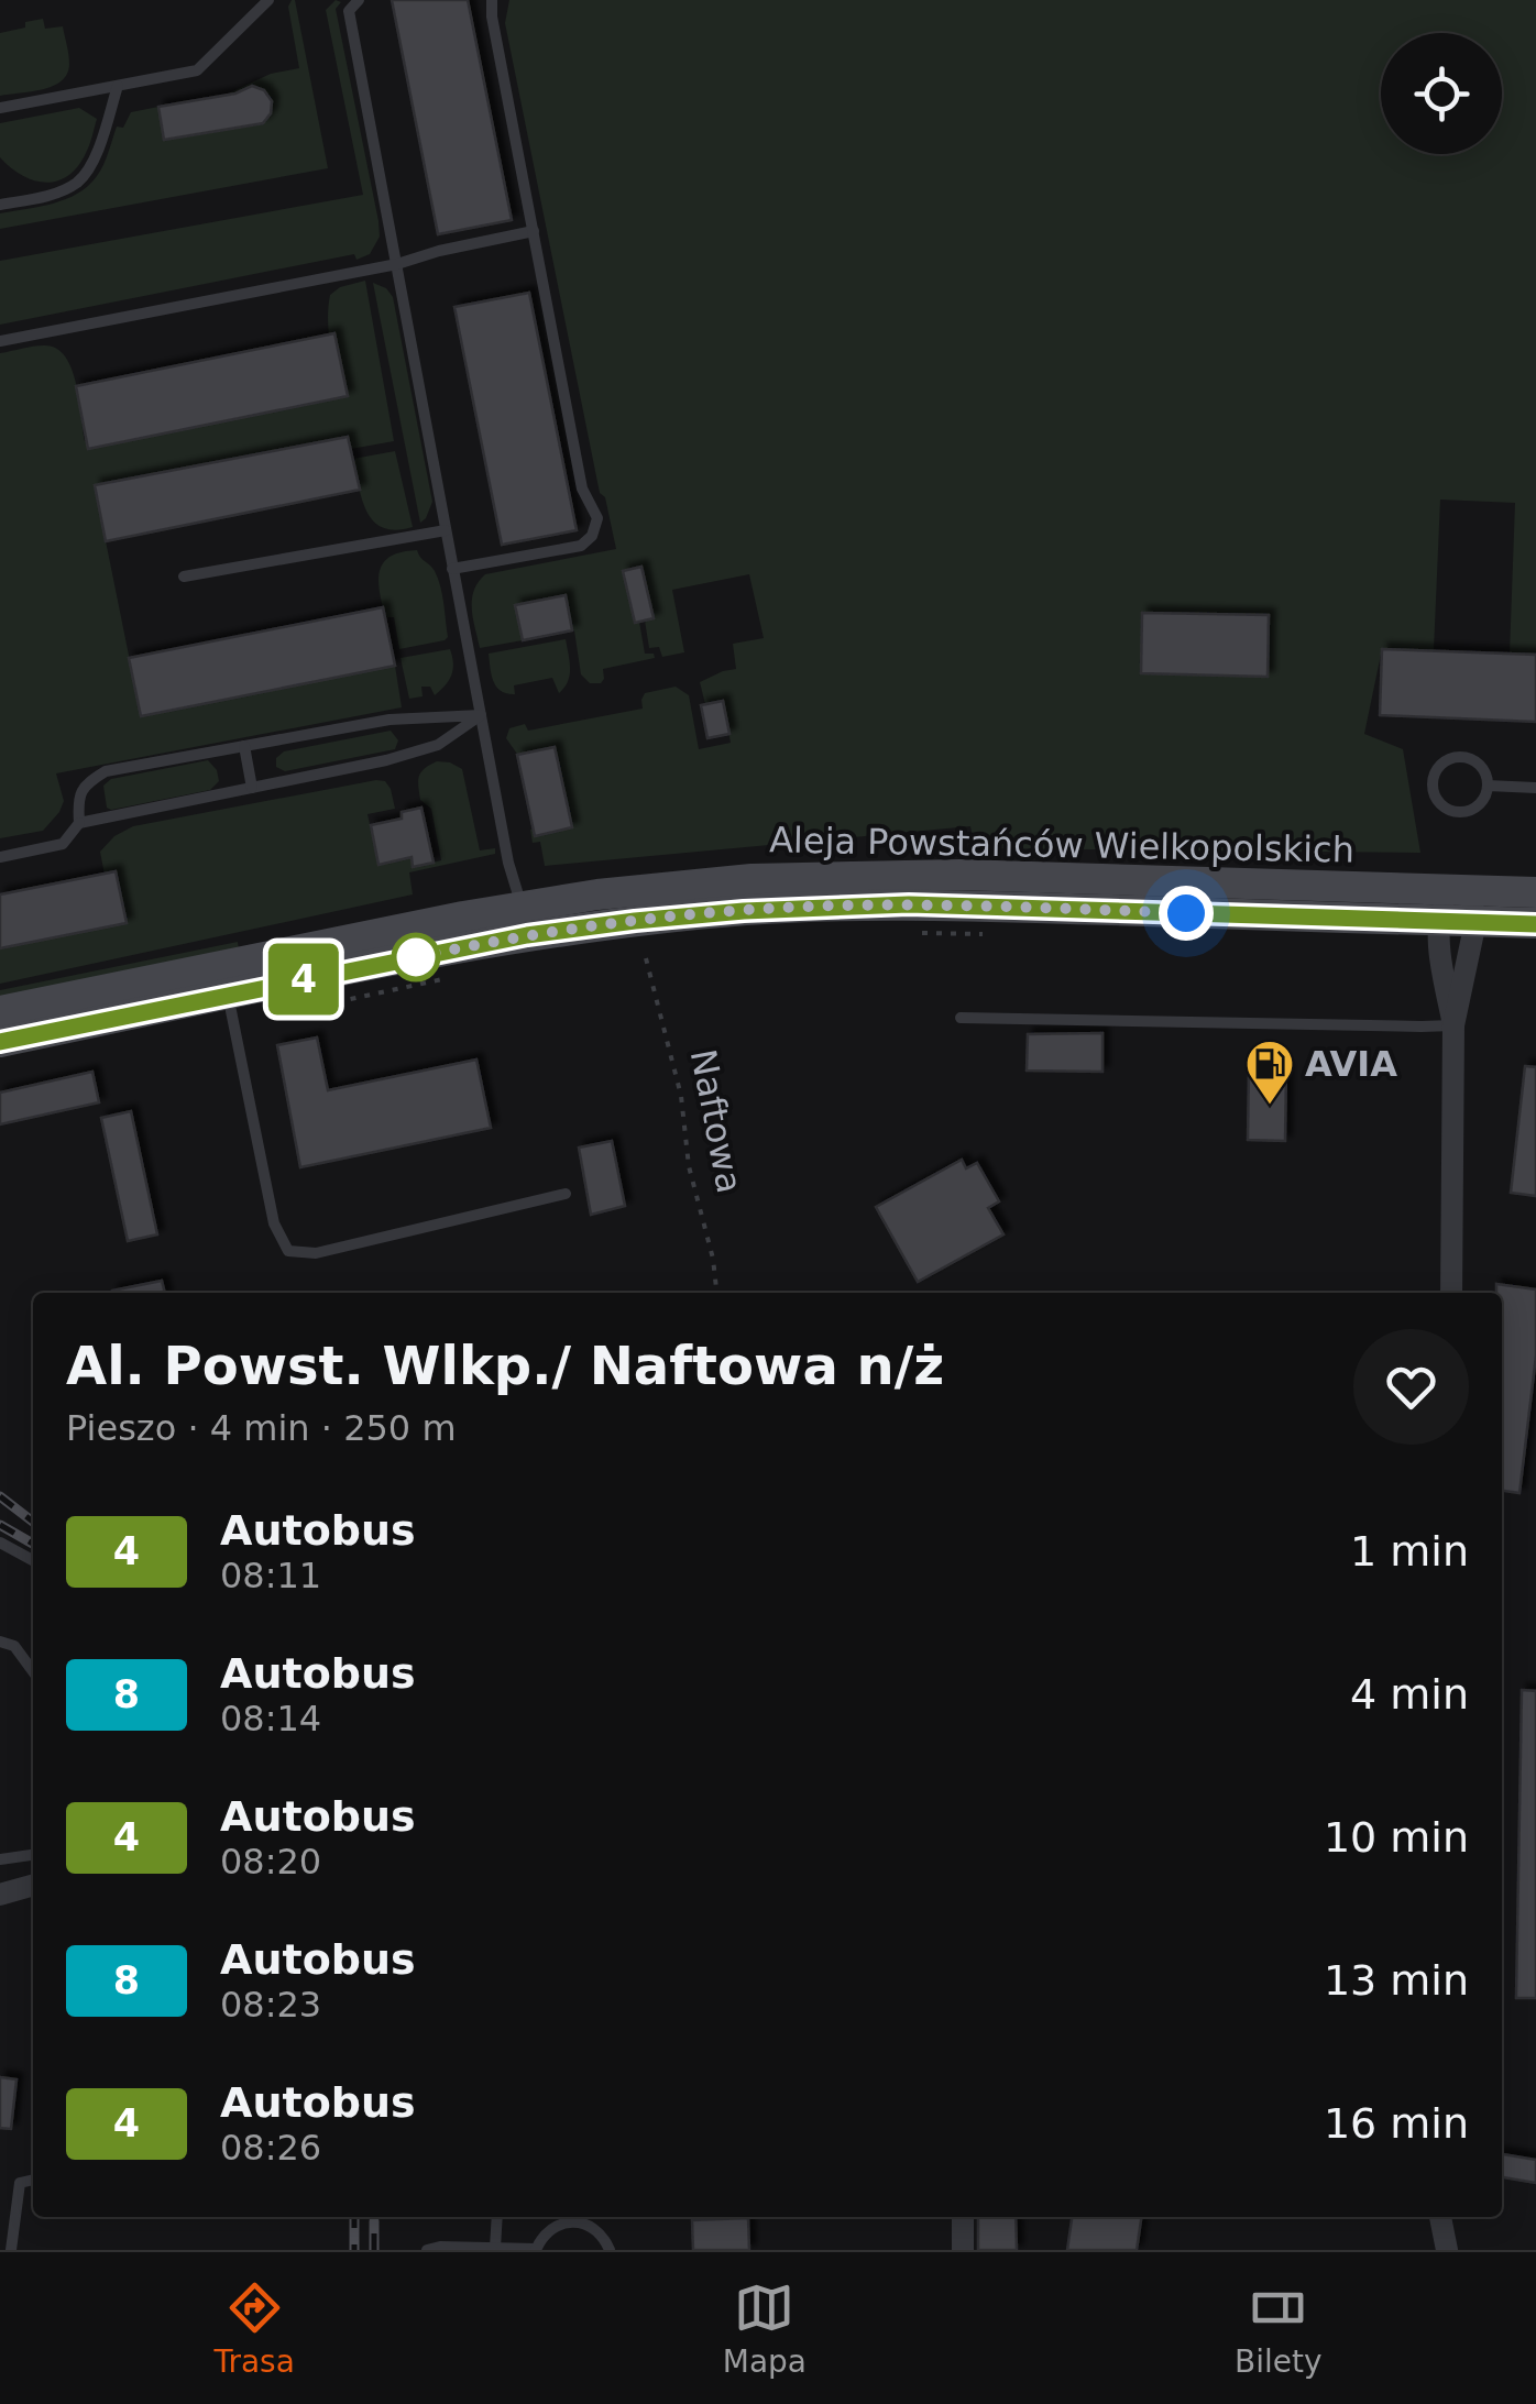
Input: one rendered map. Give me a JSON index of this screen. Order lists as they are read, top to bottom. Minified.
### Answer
{"streets":{"main road":["Aleja Powstańców Wielkopolskich"],"path":["Naftowa"]},"places":{"fuel station":["AVIA"]},"lines":["bus line 4"],"page":{"on_map":"4","heading":["Al. Powst. Wlkp./ Naftowa n/ż","Pieszo · 4 min · 250 m"],"list":[{"mark":"4","name":"Autobus","note":"08:11","value":"1 min"},{"mark":"8","name":"Autobus","note":"08:14","value":"4 min"},{"mark":"4","name":"Autobus","note":"08:20","value":"10 min"},{"mark":"8","name":"Autobus","note":"08:23","value":"13 min"},{"mark":"4","name":"Autobus","note":"08:26","value":"16 min"}],"tabs":["Trasa","Mapa","Bilety"]}}
